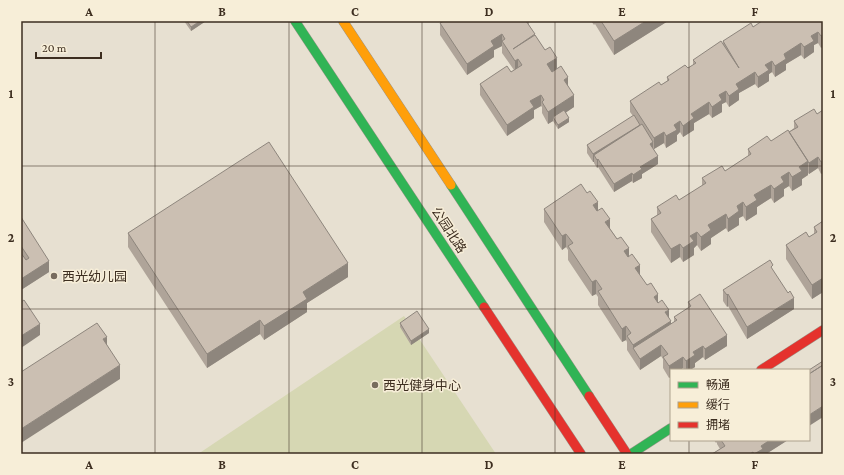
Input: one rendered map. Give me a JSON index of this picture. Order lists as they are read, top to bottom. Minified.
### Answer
{"streets":{"main road":["公园北路"]},"places":["西光幼儿园","西光健身中心"],"legend":["畅通","缓行","拥堵"],"scale_bar":"20 m","grid":{"columns":["A","B","C","D","E","F"],"rows":["1","2","3"]}}
